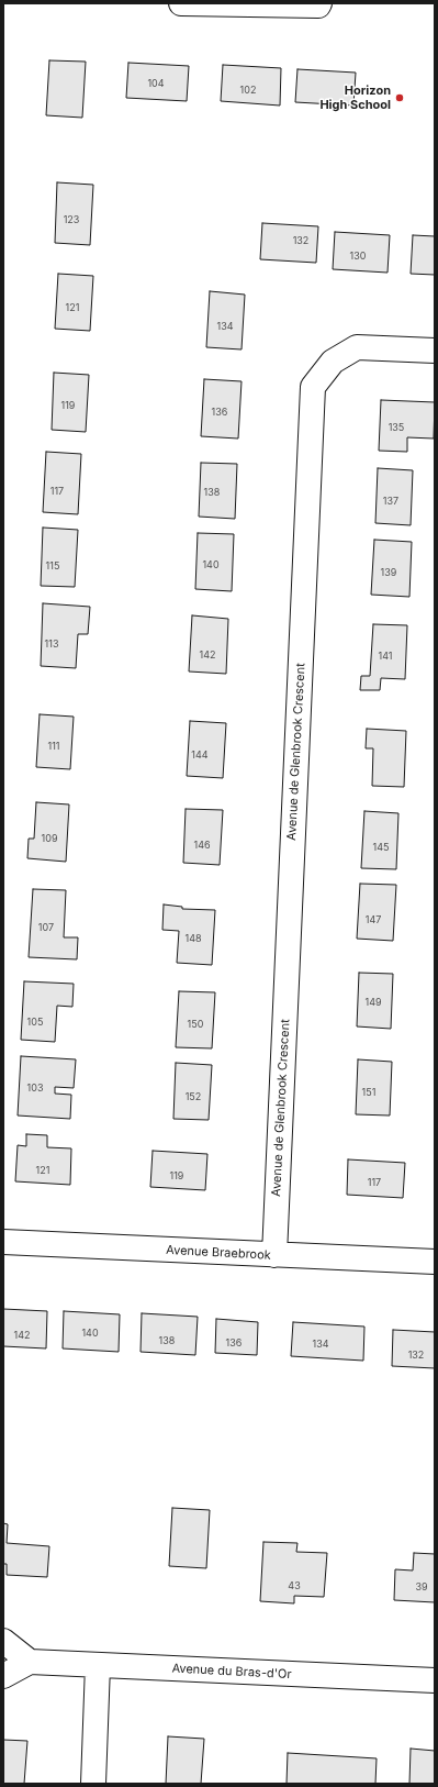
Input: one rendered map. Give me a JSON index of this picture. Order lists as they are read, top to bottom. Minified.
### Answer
{"streets":{"street":["Avenue de Glenbrook Crescent","Avenue Braebrook","Avenue du Bras-d'Or"]},"crossings":[["Avenue de Glenbrook Crescent","Avenue Braebrook"]],"places":["Horizon High School"],"house_numbers":["104","102","123","132","130","121","134","119","136","135","117","138","137","140","115","139","113","142","141","111","144","109","146","145","147","107","148","149","105","150","103","151","152","121","119","117","140","142","138","136","134","132","43","39"]}
